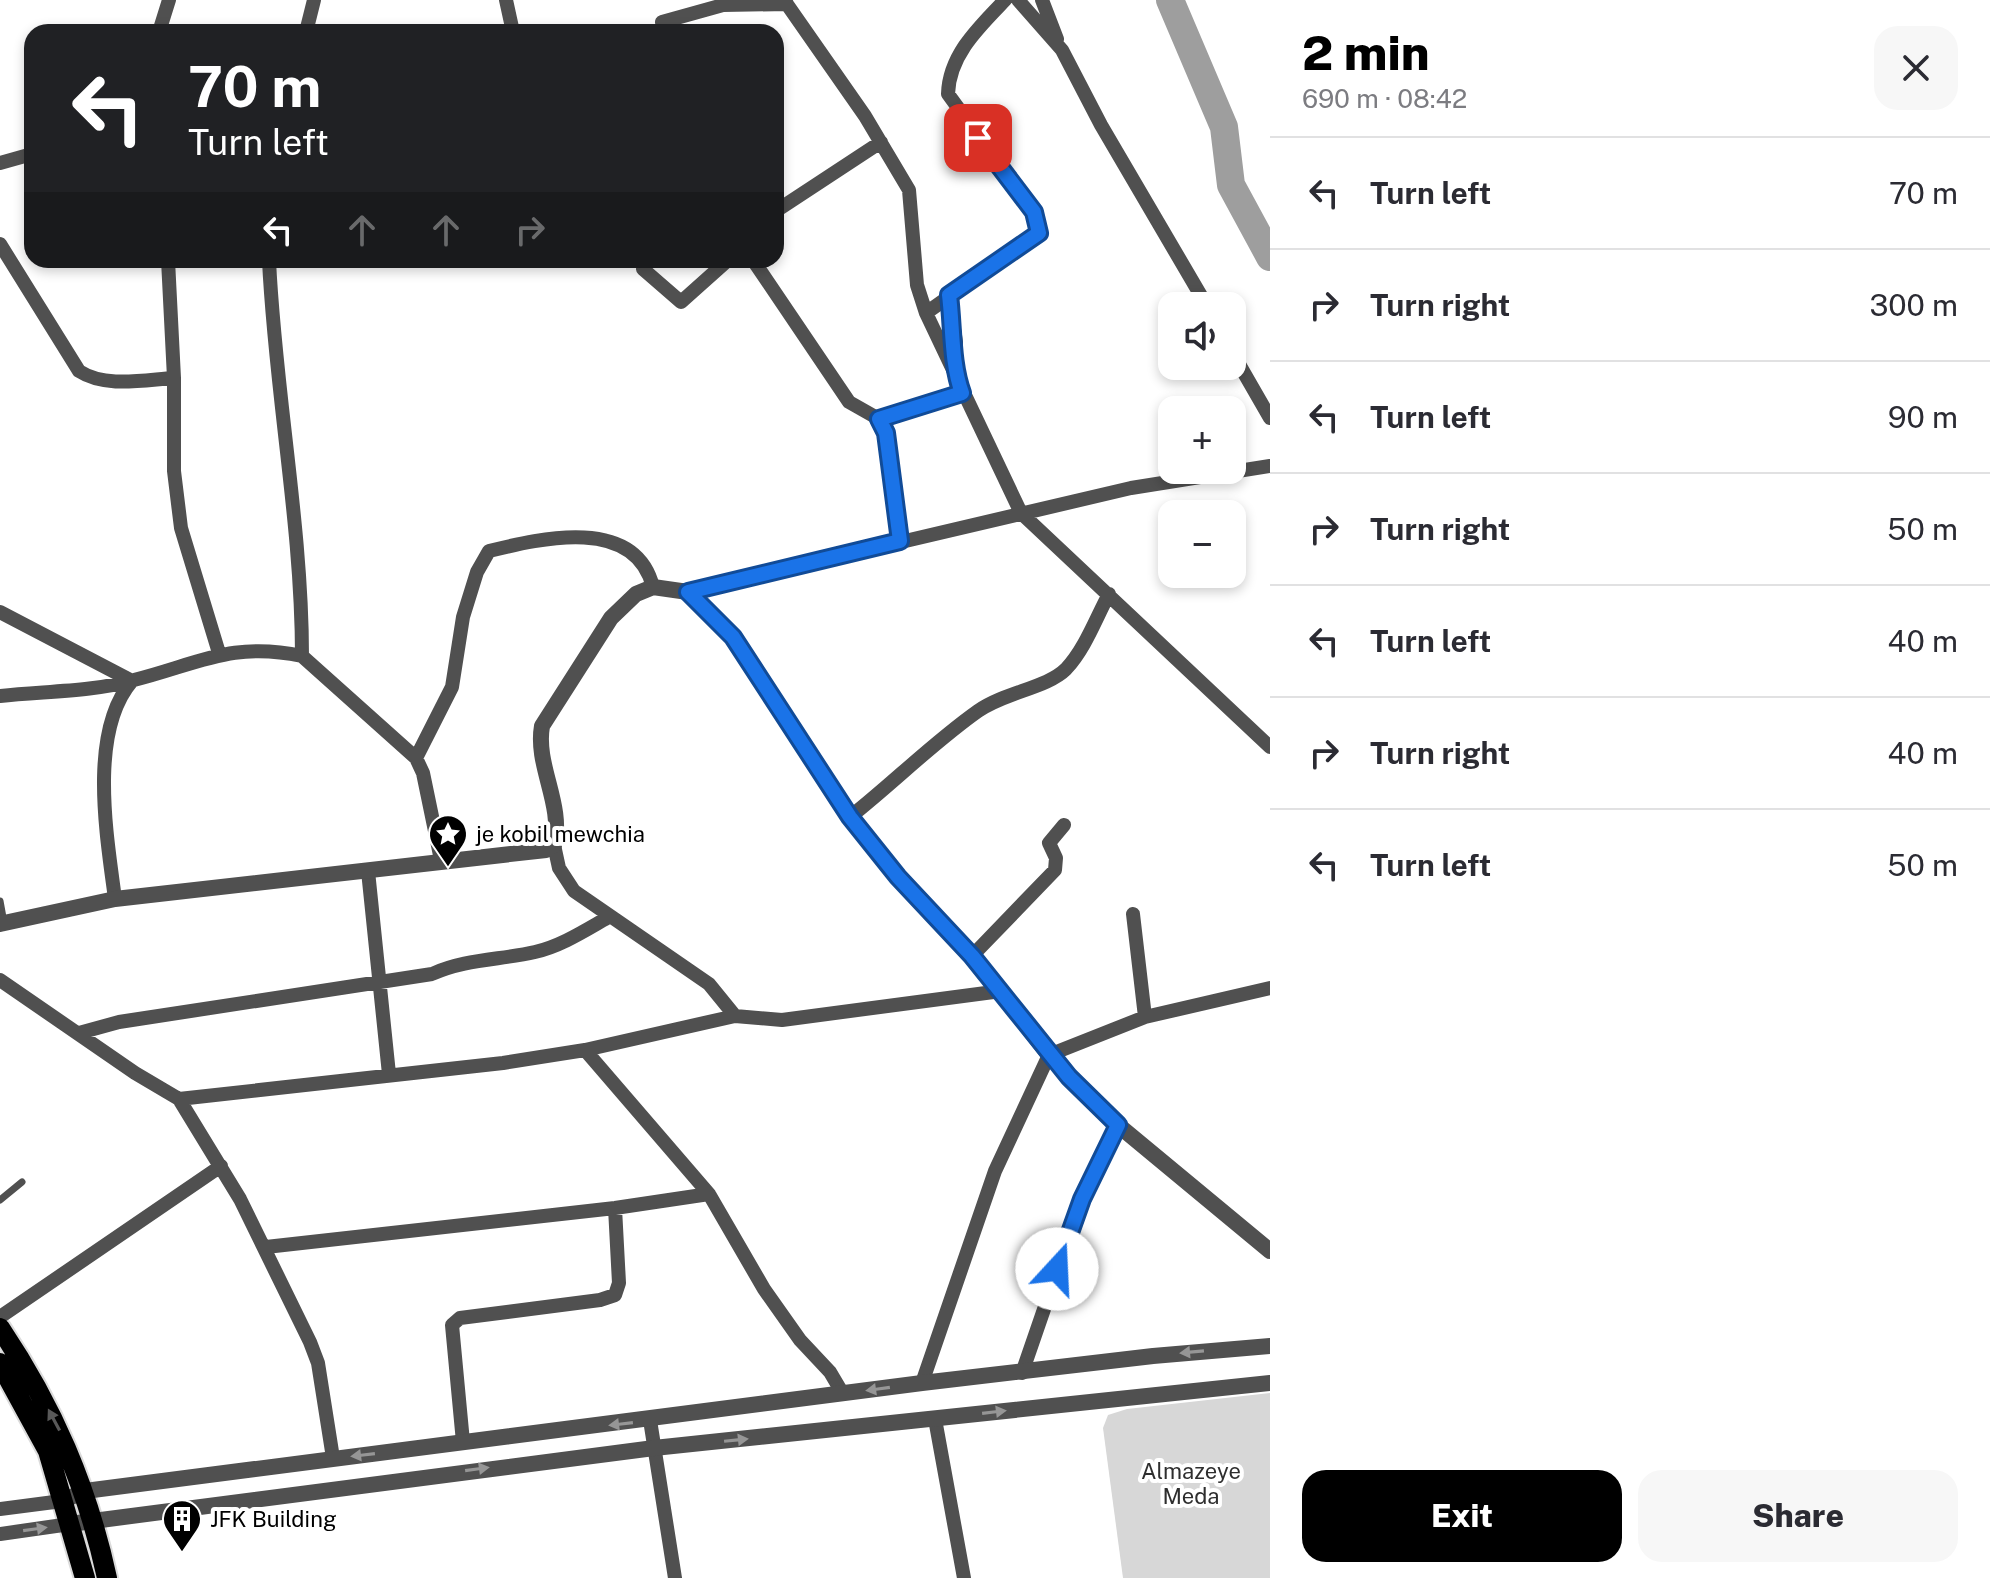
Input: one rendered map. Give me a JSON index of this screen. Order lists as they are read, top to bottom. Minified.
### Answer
{"parks":["Almazeye Meda"],"places":{"place":["je kobil mewchia"],"building":["JFK Building"]},"page":{"heading":["2 min","690 m · 08:42"],"turn":["70 m","Turn left"],"list":[{"name":"Turn left","value":"70 m"},{"name":"Turn right","value":"300 m"},{"name":"Turn left","value":"90 m"},{"name":"Turn right","value":"50 m"},{"name":"Turn left","value":"40 m"},{"name":"Turn right","value":"40 m"},{"name":"Turn left","value":"50 m"}],"map_buttons":["+","−"],"buttons":["Exit","Share"]}}
